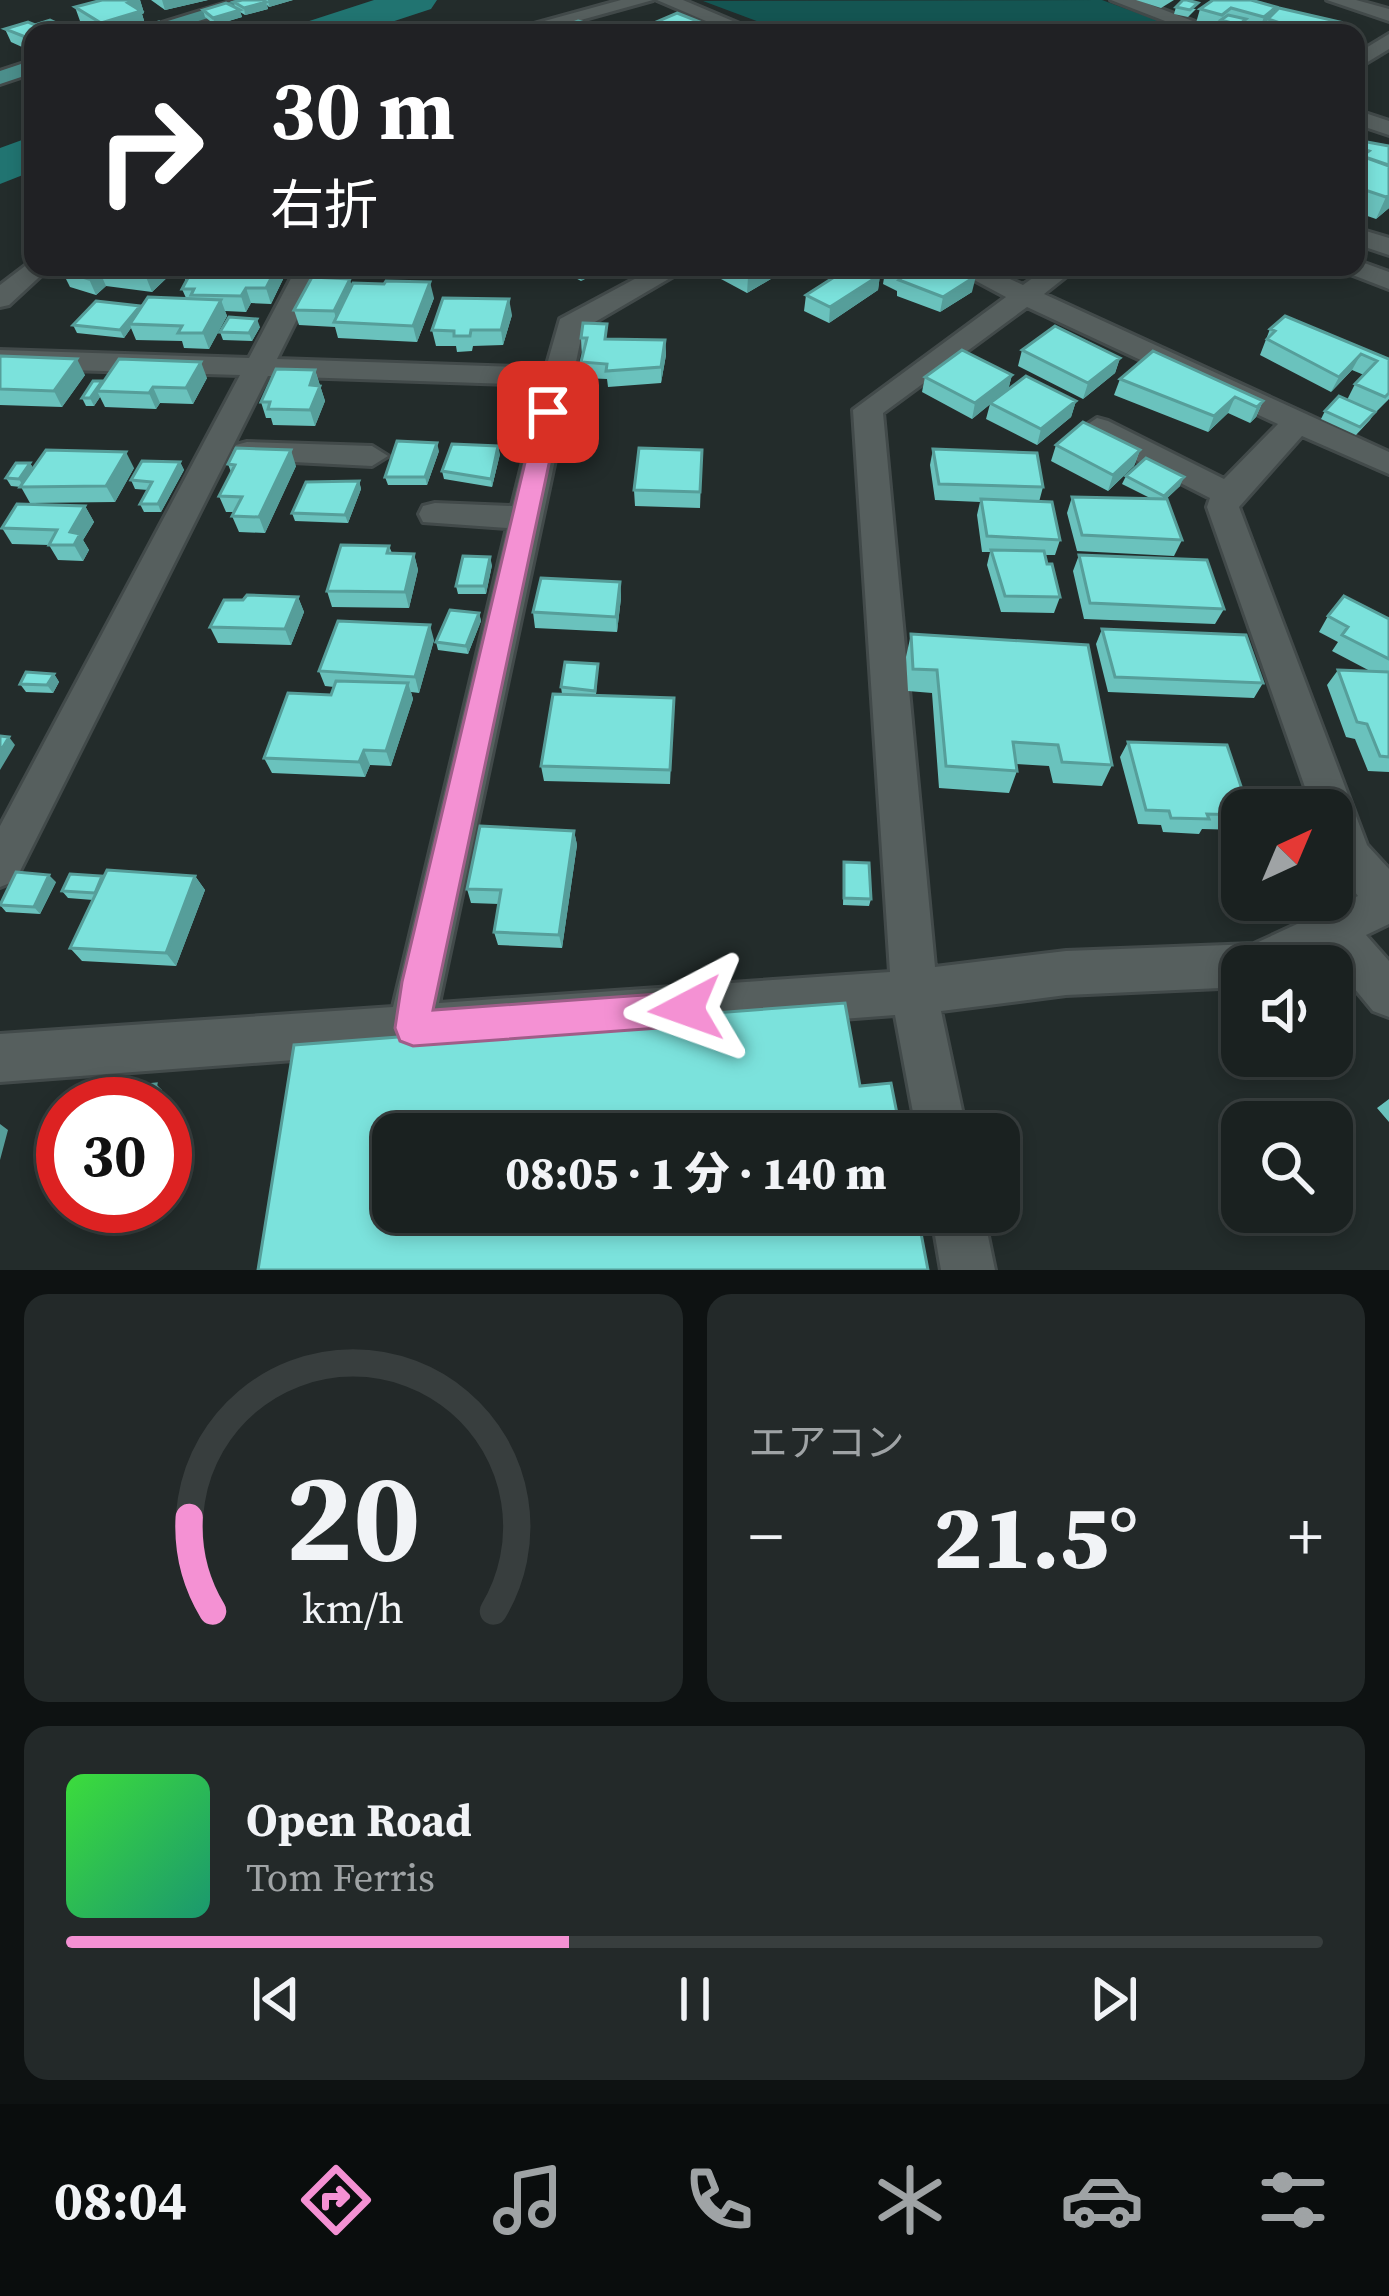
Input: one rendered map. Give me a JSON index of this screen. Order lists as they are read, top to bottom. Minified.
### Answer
{"north":"top right","page":{"turn":["30 m","右折"],"limit":"30","trip":"08:05 · 1 分 · 140 m","tile":"エアコン","heat":["−","21.5°","+"],"song":["Open Road","Tom Ferris"],"tabs":"08:04","gauge":["20","km/h"]}}
